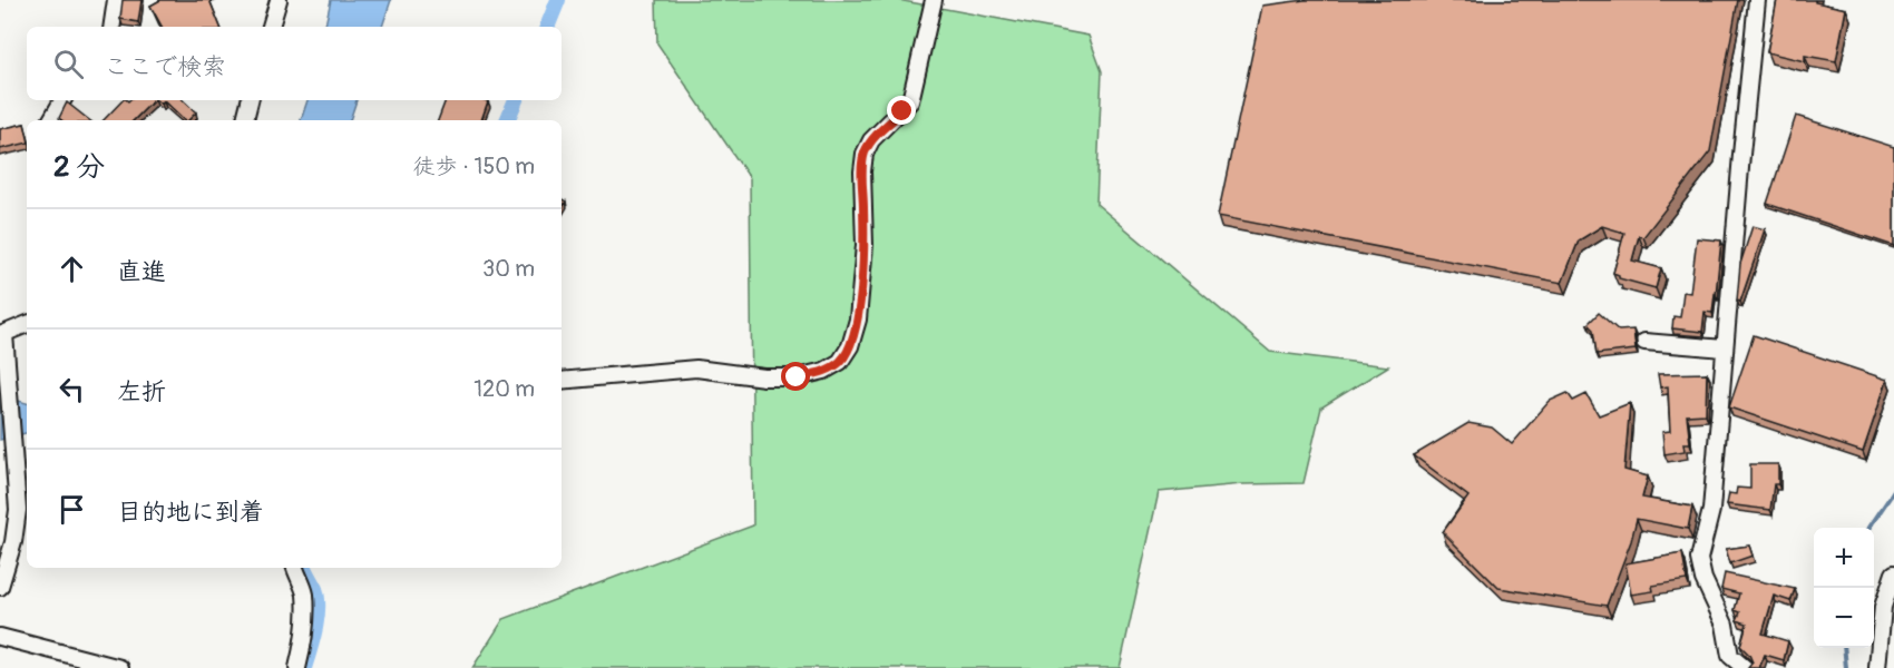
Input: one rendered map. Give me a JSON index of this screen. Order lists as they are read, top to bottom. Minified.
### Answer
{"page":{"search":"ここで検索","heading":["2 分","徒歩 · 150 m"],"list":[["直進","30 m"],["左折","120 m"],"目的地に到着"],"map_buttons":["+","−"]}}
